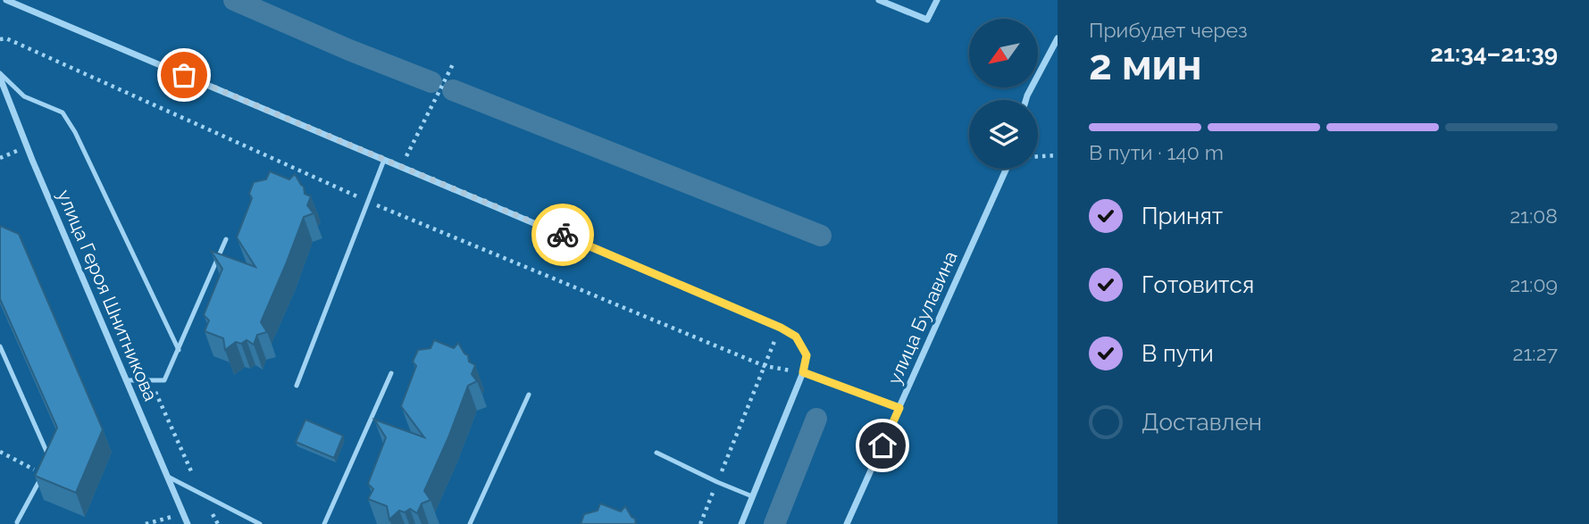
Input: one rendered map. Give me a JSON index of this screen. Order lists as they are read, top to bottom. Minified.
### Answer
{"streets":{"street":["улица Героя Шнитникова","улица Булавина"]},"north":"bottom left","page":{"heading":["2 мин","Прибудет через","21:34–21:39"],"bar":"В пути · 140 m","list":[["Принят","21:08"],["Готовится","21:09"],["В пути","21:27"],"Доставлен"]}}
